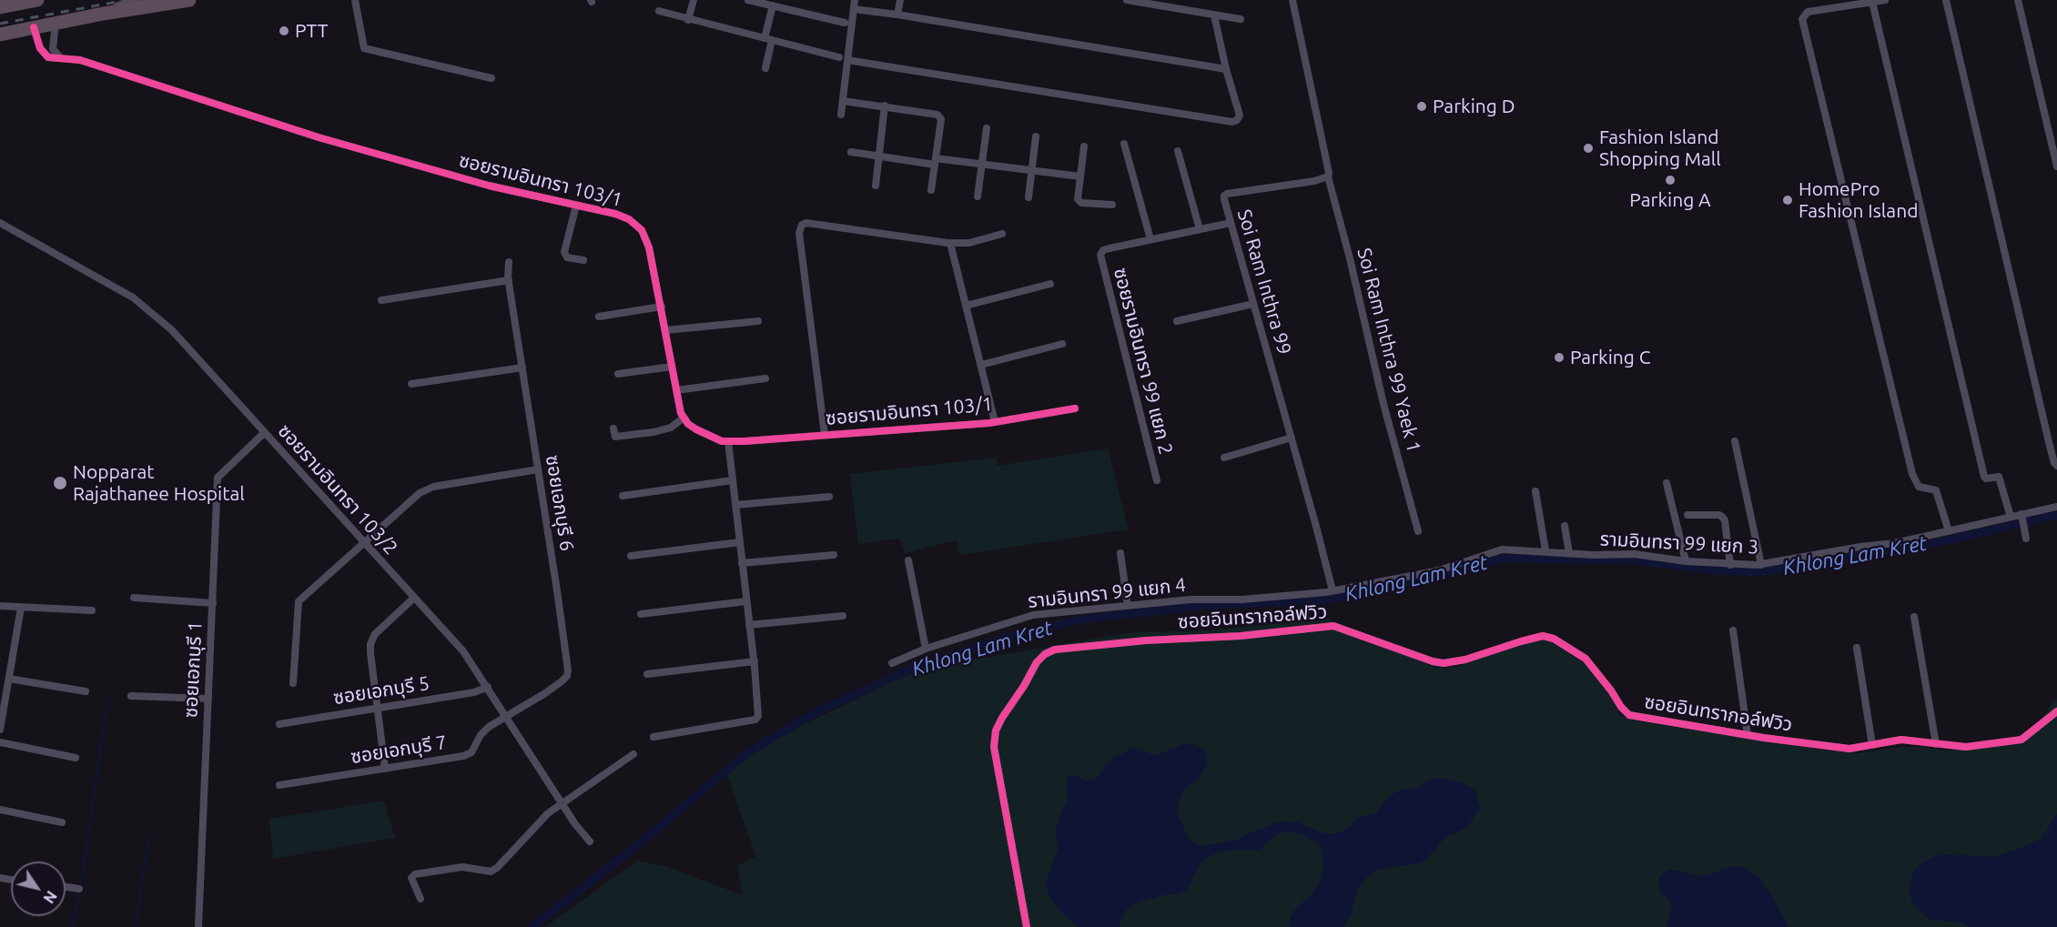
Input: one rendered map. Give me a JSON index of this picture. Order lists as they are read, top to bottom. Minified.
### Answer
{"streets":{"street":["ซอยรามอินทรา 103/1","Soi Ram Inthra 99","Soi Ram Inthra 99 Yaek 1","ซอยรามอินทรา 99 แยก 2","ซอยรามอินทรา 103/2","ซอยเอกบุรี 6","รามอินทรา 99 แยก 3","รามอินทรา 99 แยก 4","ซอยอินทรากอล์ฟวิว","ซอยเอกบุรี 1","ซอยเอกบุรี 5","ซอยเอกบุรี 7"]},"crossings":[["Soi Ram Inthra 99","Soi Ram Inthra 99 Yaek 1"],["Soi Ram Inthra 99","ซอยรามอินทรา 99 แยก 2"],["Soi Ram Inthra 99","รามอินทรา 99 แยก 3"],["Soi Ram Inthra 99","รามอินทรา 99 แยก 4"],["ซอยรามอินทรา 103/2","ซอยเอกบุรี 6"],["ซอยรามอินทรา 103/2","ซอยเอกบุรี 1"],["ซอยรามอินทรา 103/2","ซอยเอกบุรี 5"],["ซอยรามอินทรา 103/2","ซอยเอกบุรี 7"],["ซอยเอกบุรี 6","ซอยเอกบุรี 7"],["รามอินทรา 99 แยก 3","รามอินทรา 99 แยก 4"]],"water":["Khlong Lam Kret"],"places":["PTT","Parking D","Fashion Island Shopping Mall","Parking A","HomePro Fashion Island","Parking C","Nopparat Rajathanee Hospital"],"north":"bottom right"}
